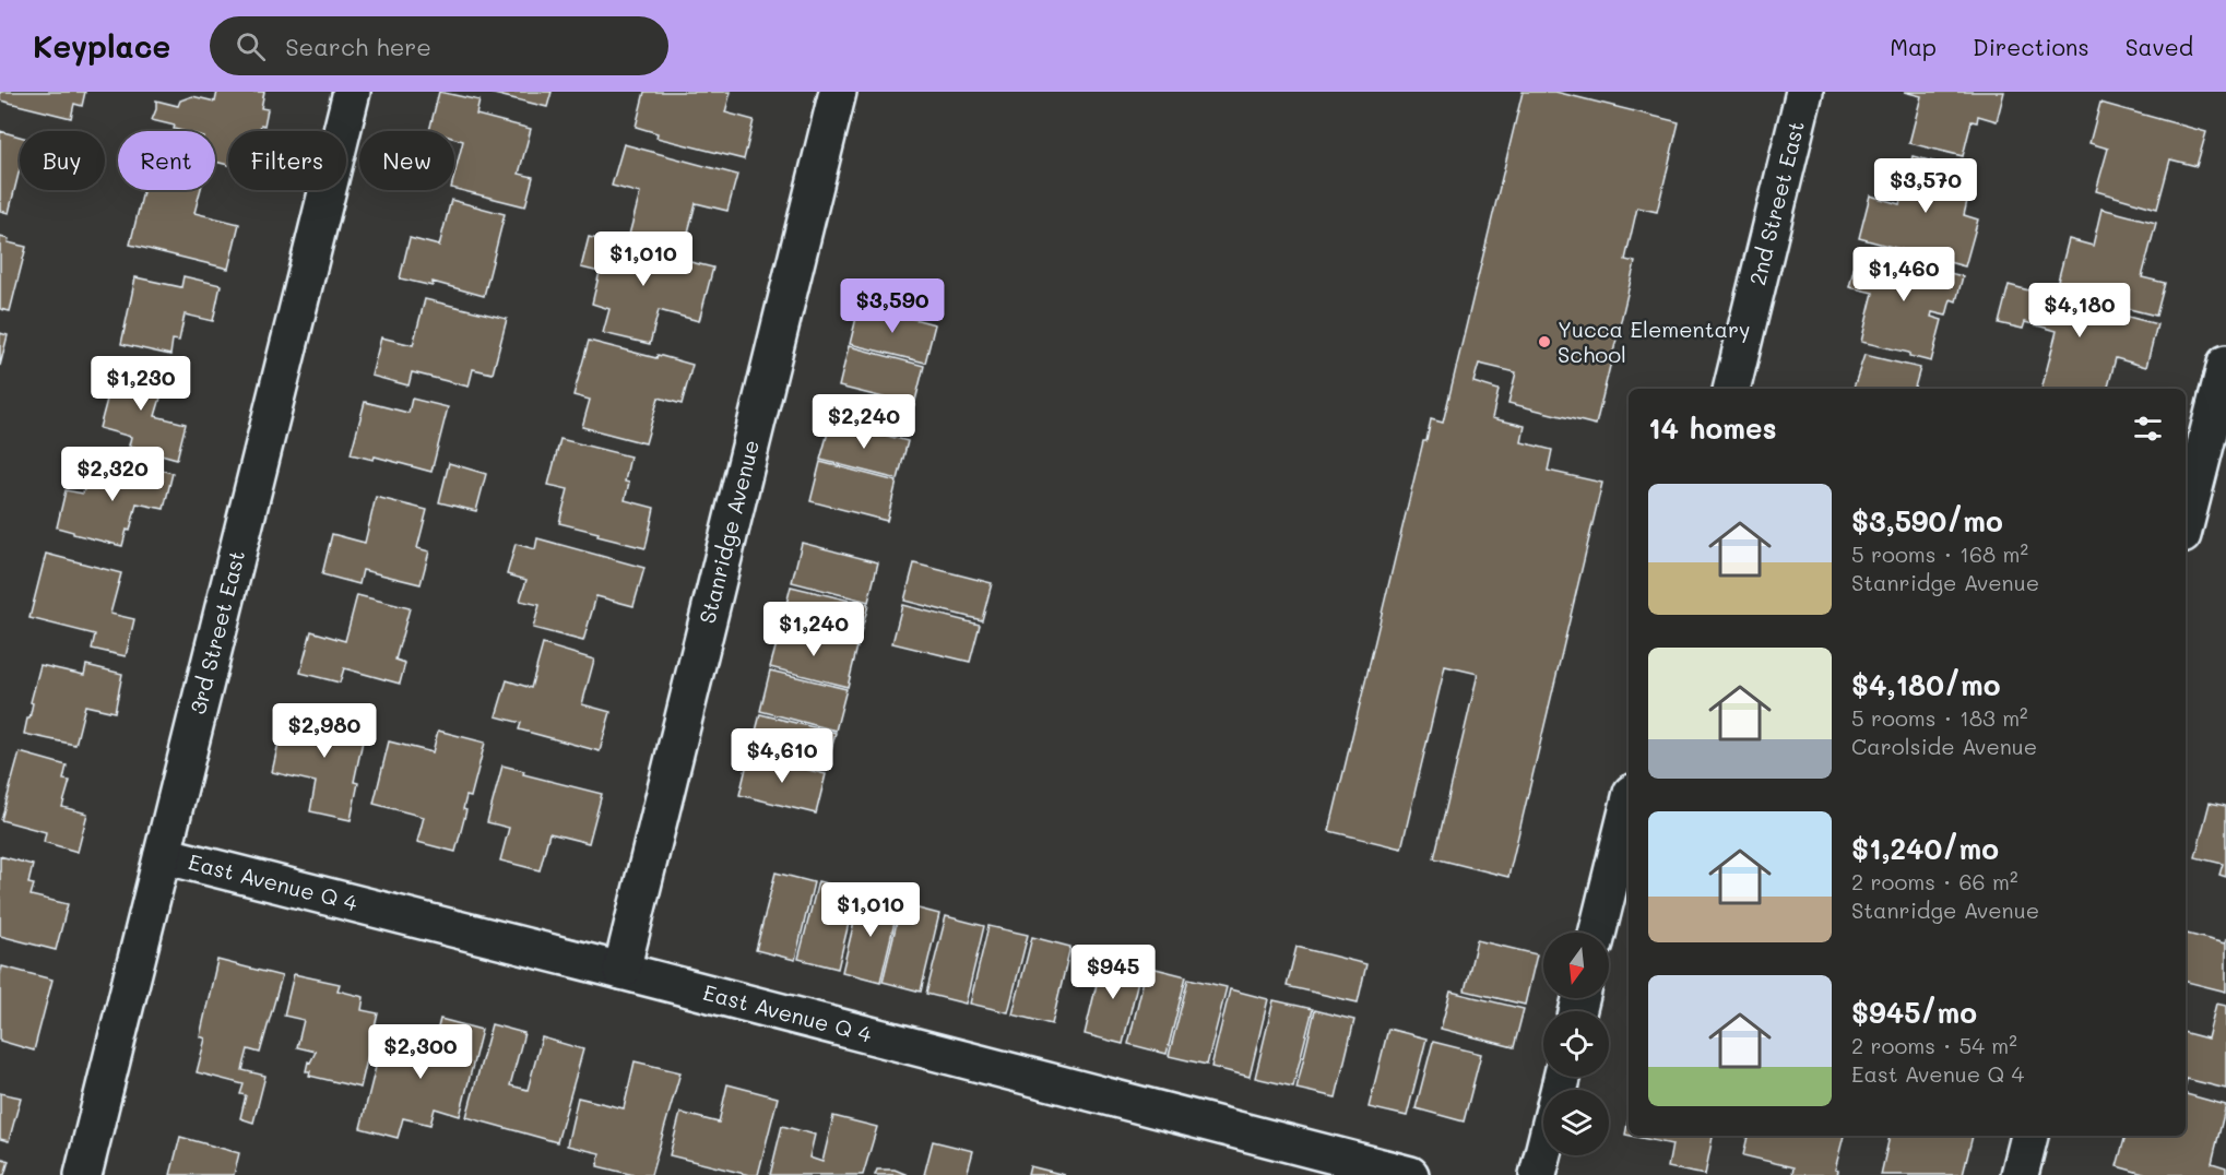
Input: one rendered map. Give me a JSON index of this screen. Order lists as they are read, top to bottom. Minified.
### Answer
{"streets":{"street":["2nd Street East","Stanridge Avenue","3rd Street East","East Avenue Q 4"]},"crossings":[["Stanridge Avenue","East Avenue Q 4"],["3rd Street East","East Avenue Q 4"]],"places":["Yucca Elementary School"],"north":"bottom","page":{"header":"Keyplace","search":"Search here","nav":["Map","Directions","Saved"],"chip":["Buy","Rent","Filters","New"],"price":["$3,570","$1,010","$1,460","$3,590","$4,180","$1,230","$2,240","$2,320","$1,240","$2,980","$4,610","$1,010","$945","$2,300"],"heading":"14 homes","list":[{"name":"$3,590/mo","note":"5 rooms · 168 m² · Stanridge Avenue"},{"name":"$4,180/mo","note":"5 rooms · 183 m² · Carolside Avenue"},{"name":"$1,240/mo","note":"2 rooms · 66 m² · Stanridge Avenue"},{"name":"$945/mo","note":"2 rooms · 54 m² · East Avenue Q 4"}]}}
